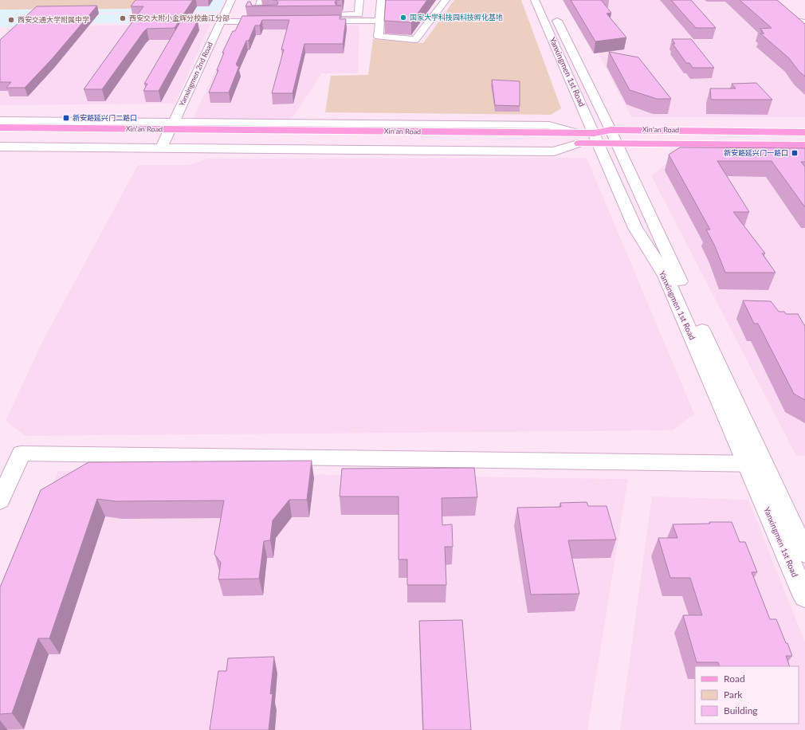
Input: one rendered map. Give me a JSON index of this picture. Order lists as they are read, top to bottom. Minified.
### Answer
{"streets":{"main road":["Xin'an Road"],"street":["Yanxingmen 1st Road","Yanxingmen 2nd Road"]},"crossings":[["Yanxingmen 1st Road","Xin'an Road"],["Yanxingmen 2nd Road","Xin'an Road"]],"places":{"other":["国家大学科技园科技孵化基地","西安交大附小金辉分校曲江分部","西安交通大学附属中学"],"transit":["新安路延兴门二路口","新安路延兴门一路口"]},"legend":["Road","Park","Building"]}
